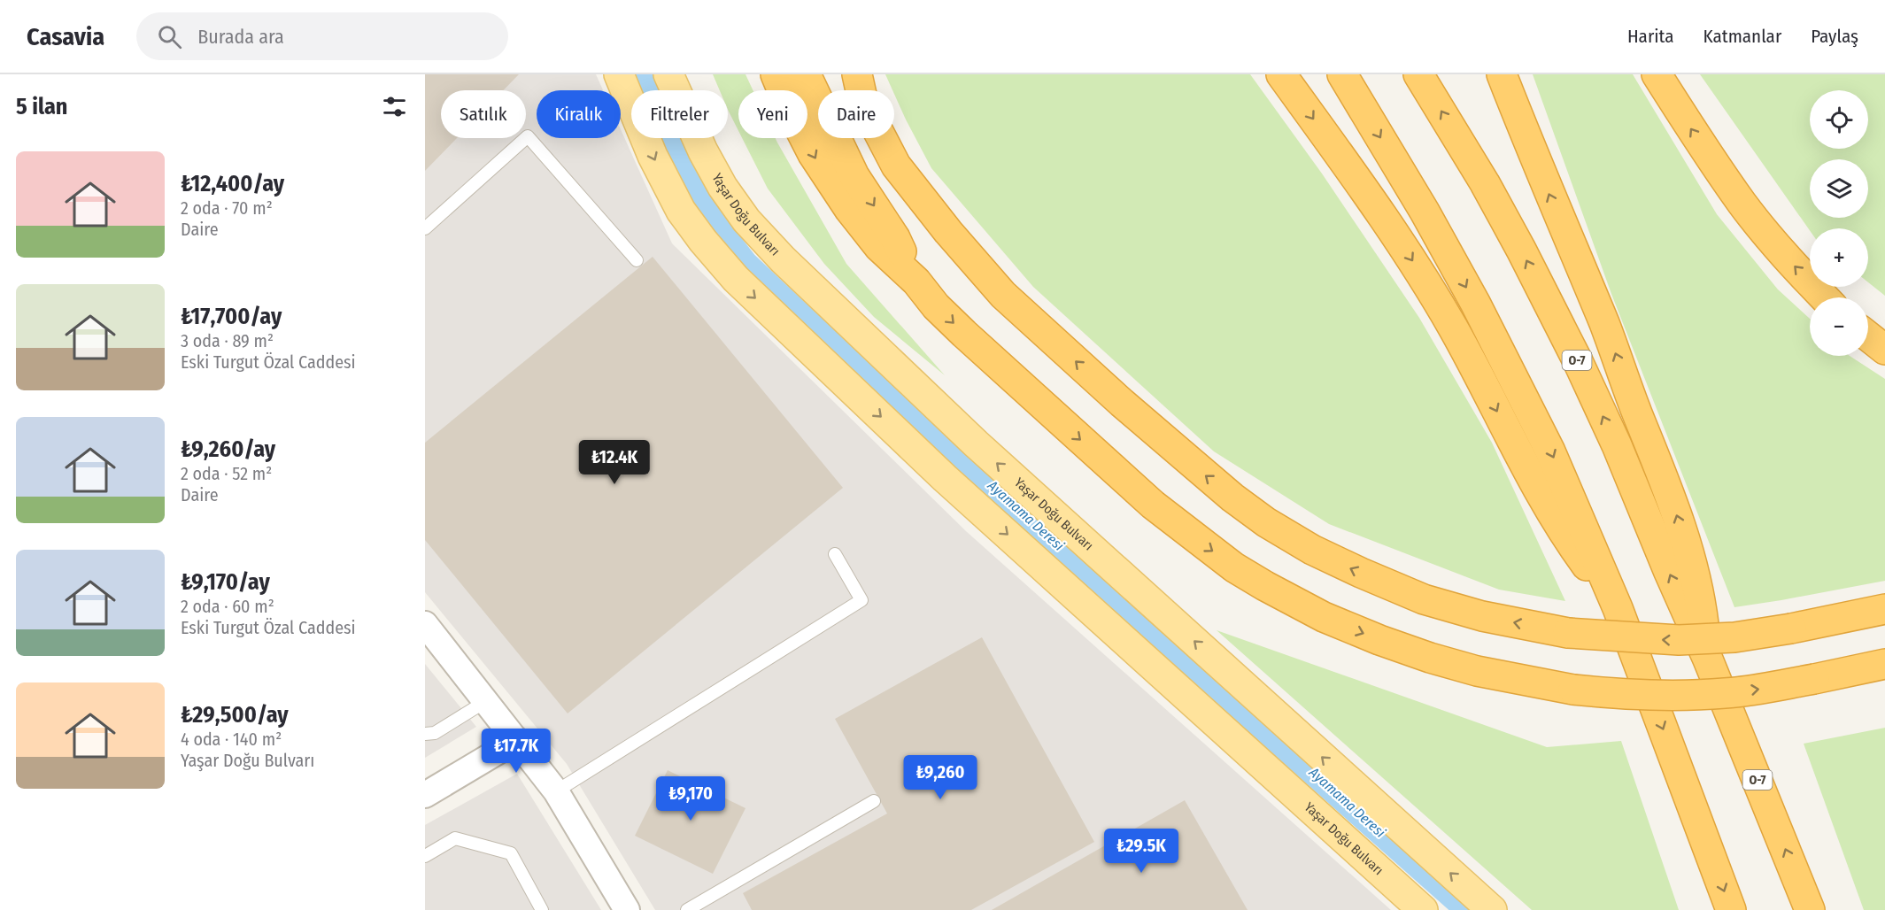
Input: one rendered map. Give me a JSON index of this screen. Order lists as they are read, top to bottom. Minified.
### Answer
{"streets":{"highway":["O-7"],"main road":["Yaşar Doğu Bulvarı"]},"water":["Ayamama Deresi"],"page":{"header":"Casavia","search":"Burada ara","nav":["Harita","Katmanlar","Paylaş"],"heading":"5 ilan","map_buttons":["+","−"],"chip":["Satılık","Kiralık","Filtreler","Yeni","Daire"],"list":[{"name":"₺12,400/ay","note":"2 oda · 70 m² · Daire"},{"name":"₺17,700/ay","note":"3 oda · 89 m² · Eski Turgut Özal Caddesi"},{"name":"₺9,260/ay","note":"2 oda · 52 m² · Daire"},{"name":"₺9,170/ay","note":"2 oda · 60 m² · Eski Turgut Özal Caddesi"},{"name":"₺29,500/ay","note":"4 oda · 140 m² · Yaşar Doğu Bulvarı"}],"price":["₺12.4K","₺17.7K","₺9,260","₺9,170","₺29.5K"]}}
